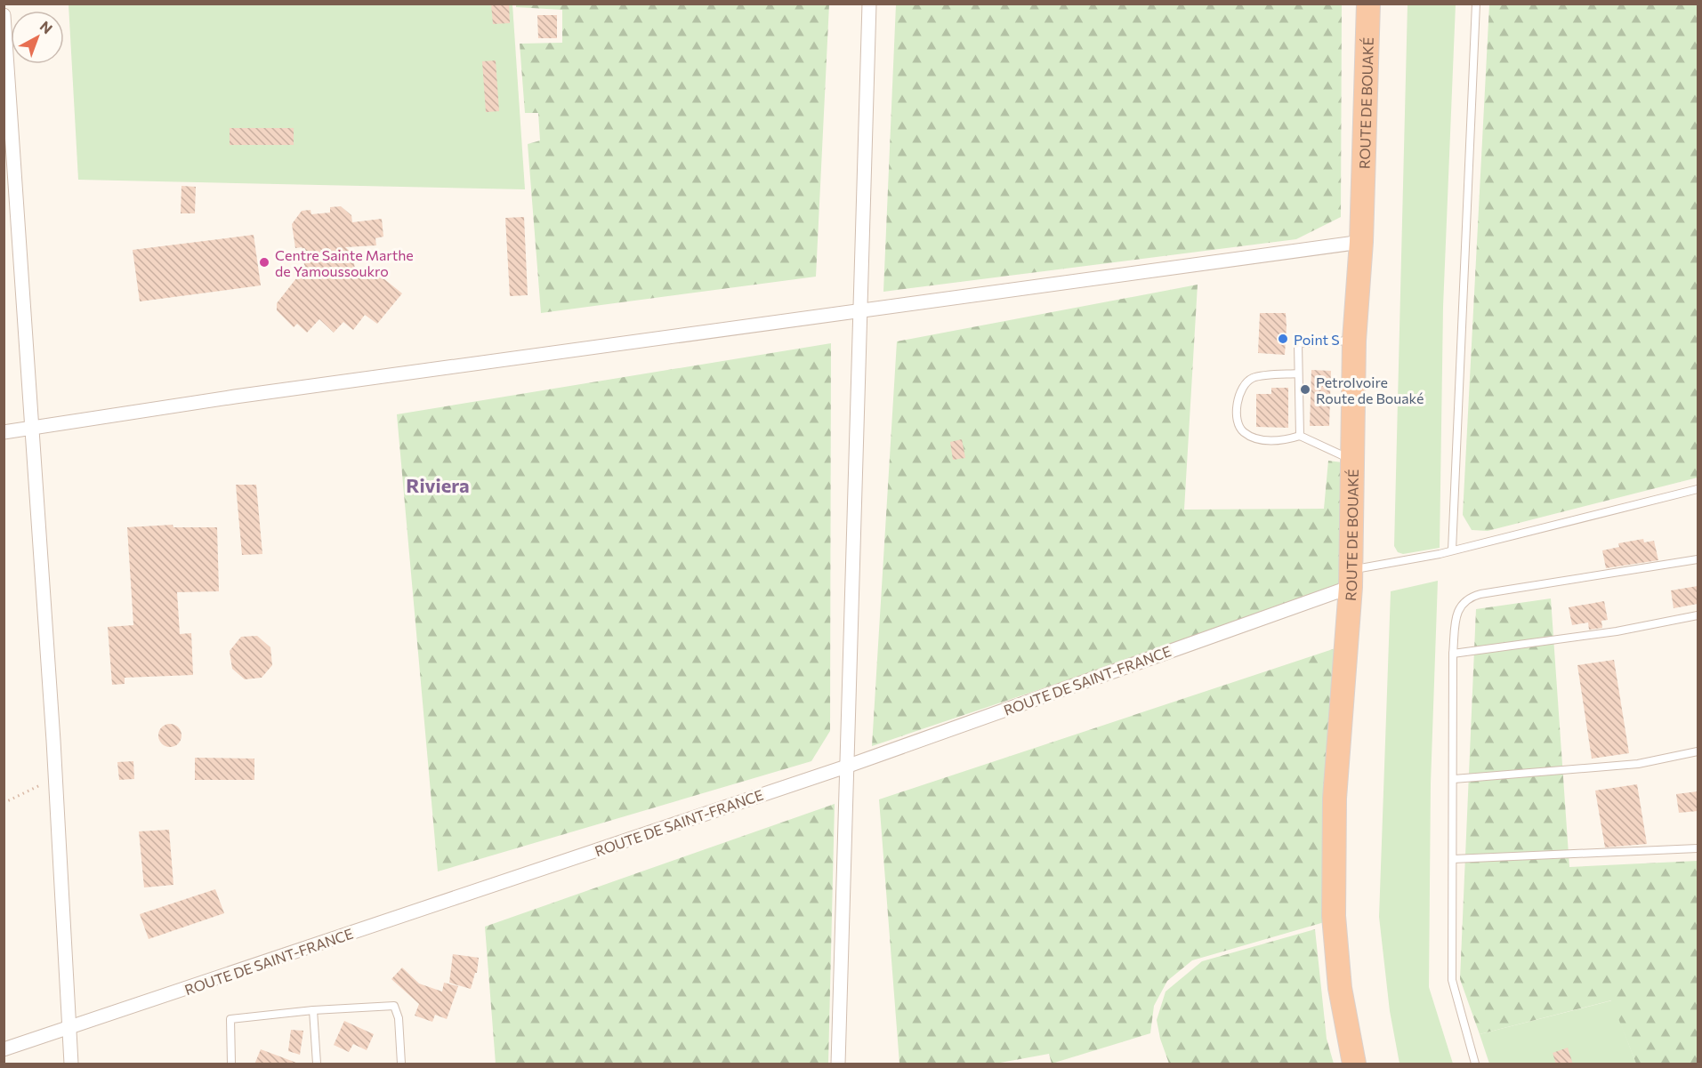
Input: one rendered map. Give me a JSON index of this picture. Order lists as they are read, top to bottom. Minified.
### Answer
{"streets":{"highway":["ROUTE DE BOUAKÉ"],"street":["ROUTE DE SAINT-FRANCE"]},"crossings":[["ROUTE DE BOUAKÉ","ROUTE DE SAINT-FRANCE"]],"districts":["Riviera"],"places":["Centre Sainte Marthe de Yamoussoukro","Point S","PetroIvoire Route de Bouaké"],"north":"top right"}
